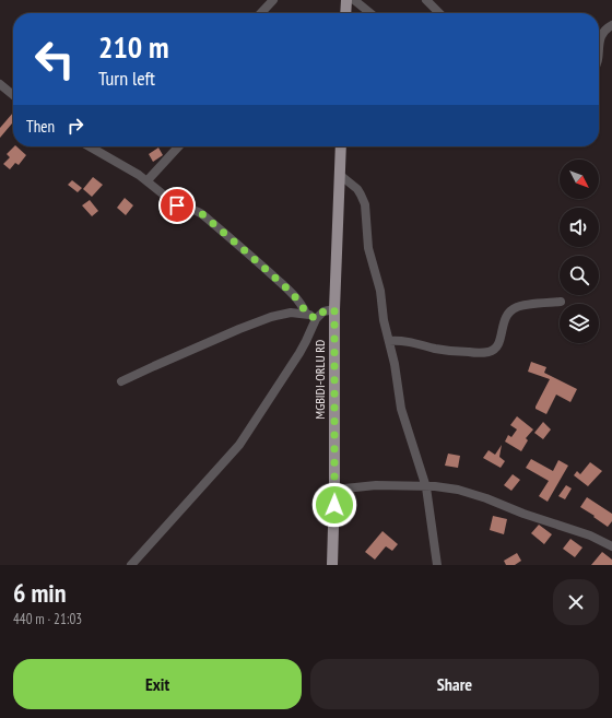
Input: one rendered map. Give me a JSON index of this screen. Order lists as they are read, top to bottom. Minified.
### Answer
{"streets":{"main road":["MGBIDI-ORLU RD"]},"north":"bottom right","page":{"turn":["210 m","Turn left"],"then":"Then","heading":["6 min","440 m · 21:03"],"buttons":["Exit","Share"]}}
